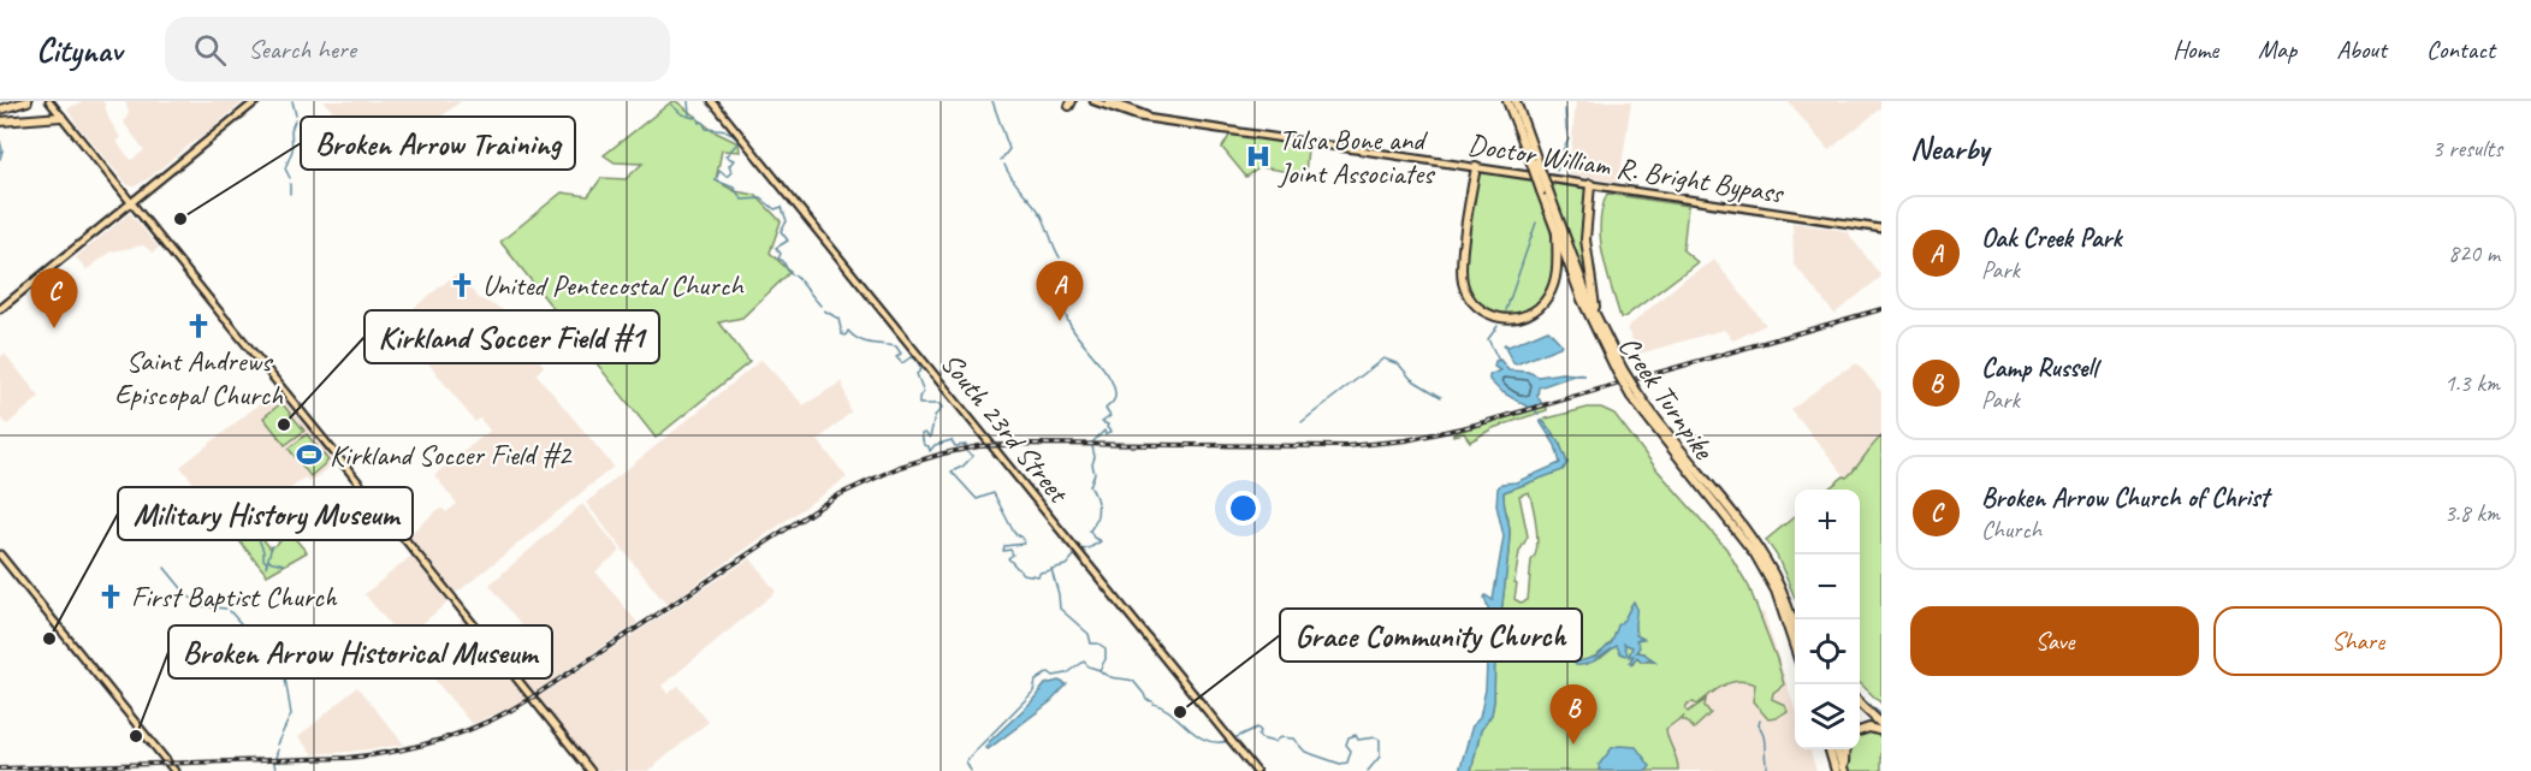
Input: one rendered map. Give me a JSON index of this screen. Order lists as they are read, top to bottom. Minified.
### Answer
{"streets":{"highway":["Creek Turnpike"],"main road":["Doctor William R. Bright Bypass","South 23rd Street"]},"places":{"hospital":["Tulsa Bone and Joint Associates"],"other":["Broken Arrow Training","Kirkland Soccer Field #1","Military History Museum","Grace Community Church","Broken Arrow Historical Museum"],"church":["United Pentecostal Church","Saint Andrews Episcopal Church","First Baptist Church"],"sports":["Kirkland Soccer Field #2"]},"page":{"header":"Citynav","search":"Search here","nav":["Home","Map","About","Contact"],"heading":["Nearby","3 results"],"list":[{"mark":"A","name":"Oak Creek Park","note":"Park","value":"820 m"},{"mark":"B","name":"Camp Russell","note":"Park","value":"1.3 km"},{"mark":"C","name":"Broken Arrow Church of Christ","note":"Church","value":"3.8 km"}],"pins":["A","C","B"],"map_buttons":["+","−"],"buttons":["Save","Share"]}}
